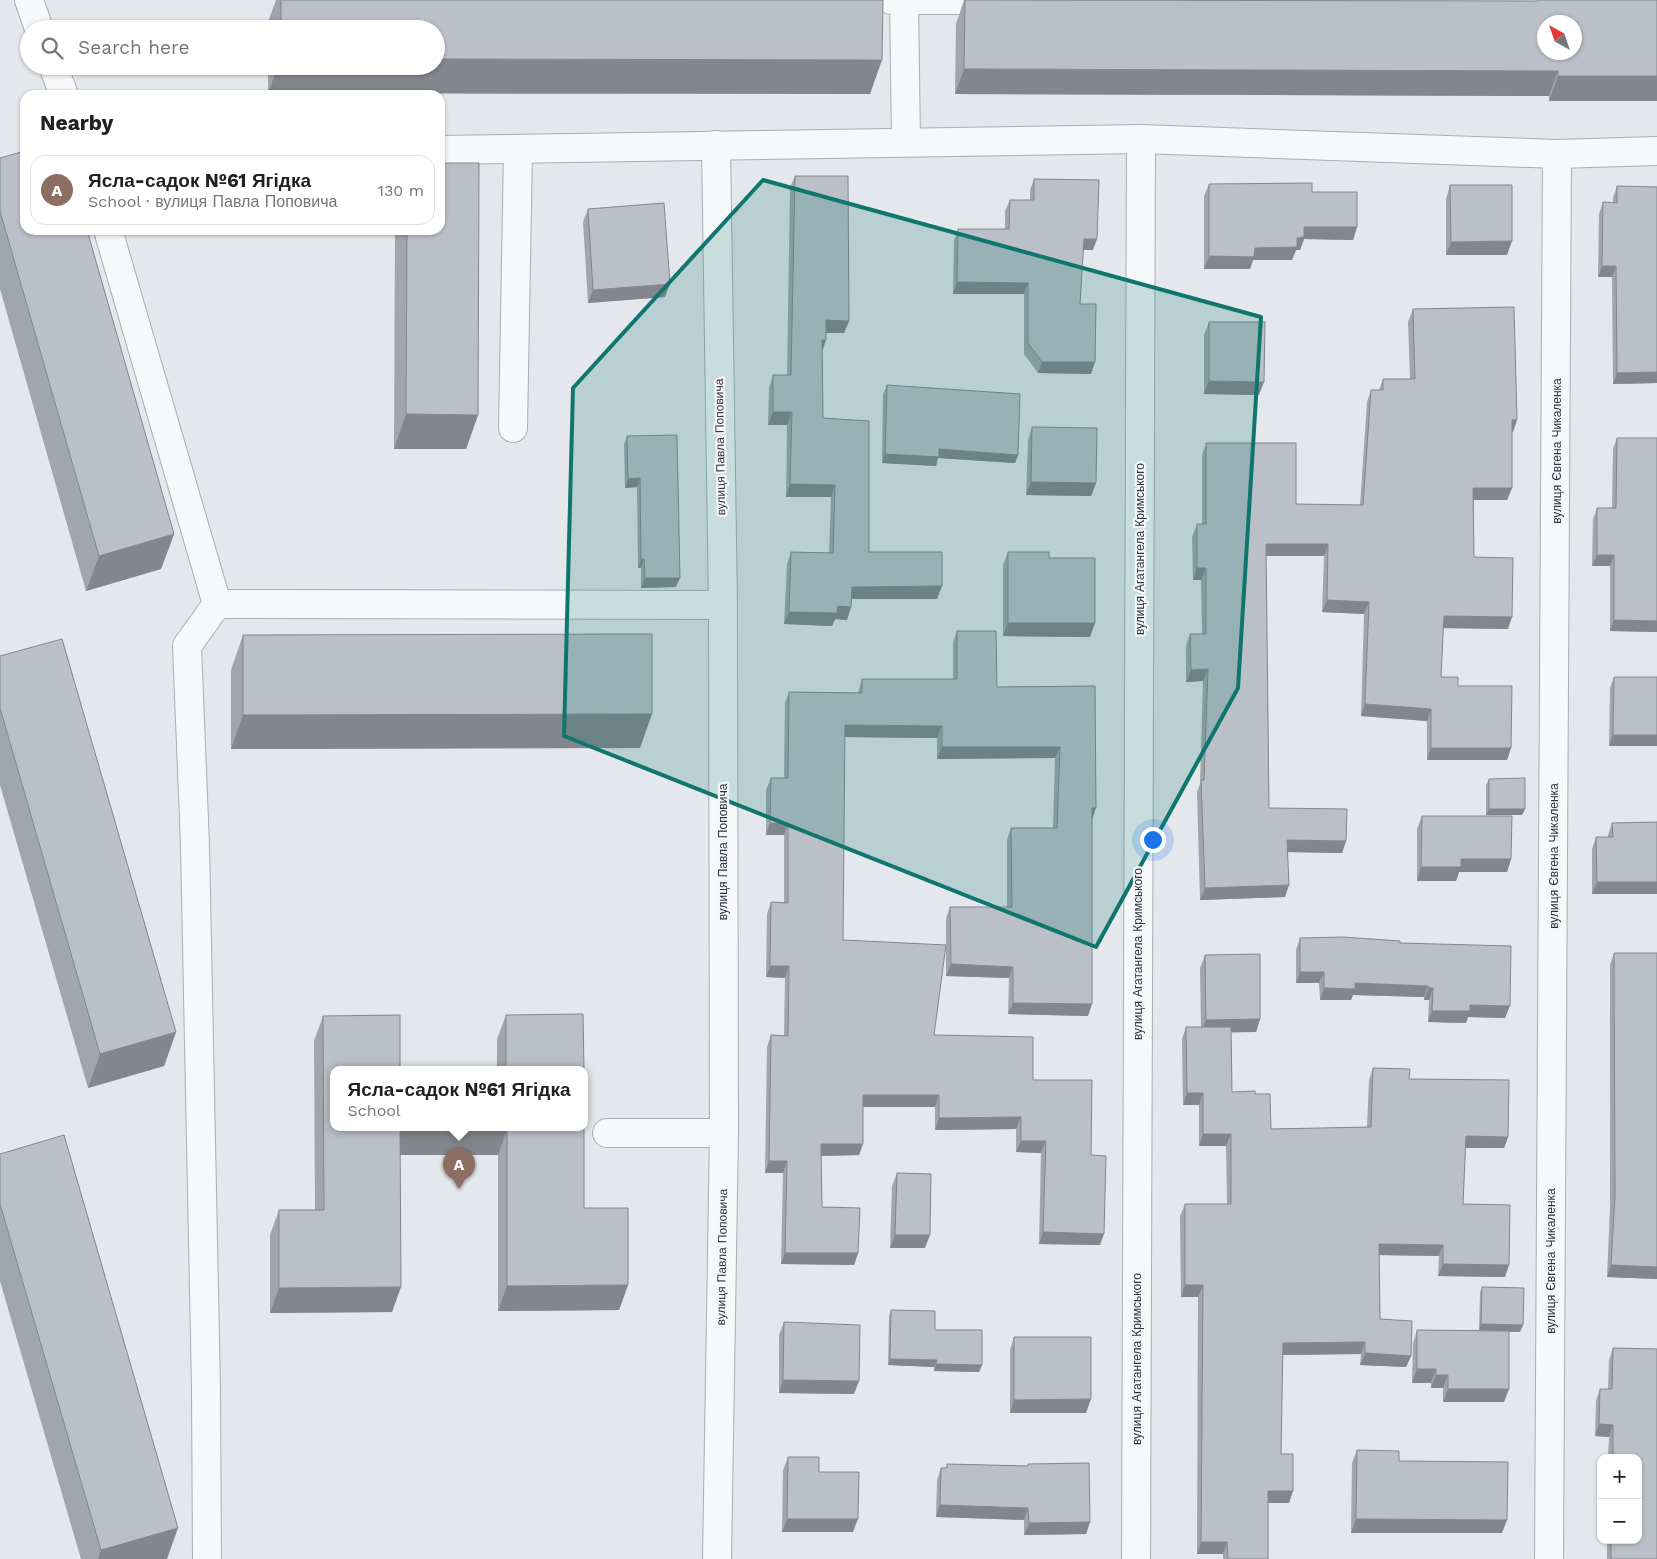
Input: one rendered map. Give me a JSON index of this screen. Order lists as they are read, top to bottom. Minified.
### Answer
{"streets":{"street":["вулиця Павла Поповича","вулиця Євгена Чикаленка","вулиця Агатангела Кримського"]},"north":"top left","page":{"search":"Search here","heading":"Nearby","list":[{"mark":"A","name":"Ясла-садок №61 Ягідка","note":"School · вулиця Павла Поповича","value":"130 m"}],"popup":["Ясла-садок №61 Ягідка","School"],"pins":"A","map_buttons":["+","−"]}}
